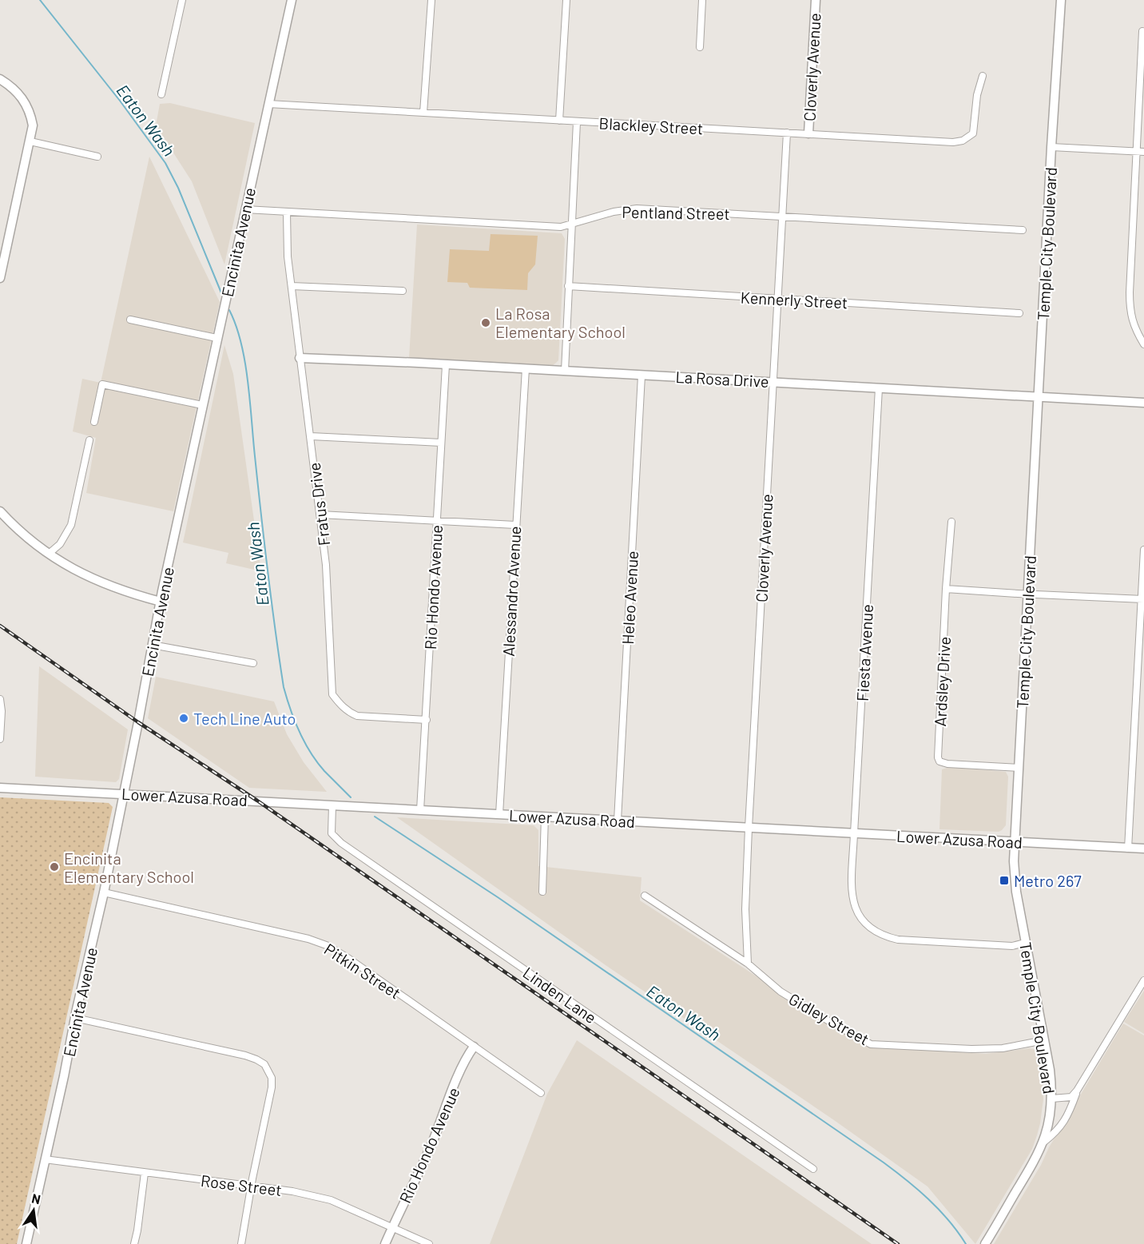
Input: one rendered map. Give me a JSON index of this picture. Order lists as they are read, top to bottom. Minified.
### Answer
{"streets":{"street":["Cloverly Avenue","Blackley Street","Pentland Street","Encinita Avenue","Temple City Boulevard","Kennerly Street","La Rosa Drive","Fratus Drive","Rio Hondo Avenue","Alessandro Avenue","Heleo Avenue","Fiesta Avenue","Ardsley Drive","Lower Azusa Road","Pitkin Street","Linden Lane","Gidley Street","Rose Street"]},"crossings":[["Cloverly Avenue","Blackley Street"],["Cloverly Avenue","Pentland Street"],["Cloverly Avenue","Kennerly Street"],["Cloverly Avenue","La Rosa Drive"],["Cloverly Avenue","Lower Azusa Road"],["Cloverly Avenue","Gidley Street"],["Blackley Street","Encinita Avenue"],["Pentland Street","Encinita Avenue"],["Pentland Street","Fratus Drive"],["Encinita Avenue","Lower Azusa Road"],["Encinita Avenue","Pitkin Street"],["Encinita Avenue","Rose Street"],["Temple City Boulevard","La Rosa Drive"],["Temple City Boulevard","Fiesta Avenue"],["Temple City Boulevard","Ardsley Drive"],["Temple City Boulevard","Lower Azusa Road"],["Temple City Boulevard","Gidley Street"],["La Rosa Drive","Fratus Drive"],["La Rosa Drive","Rio Hondo Avenue"],["La Rosa Drive","Alessandro Avenue"],["La Rosa Drive","Heleo Avenue"],["La Rosa Drive","Fiesta Avenue"],["Fratus Drive","Rio Hondo Avenue"],["Rio Hondo Avenue","Lower Azusa Road"],["Rio Hondo Avenue","Pitkin Street"],["Rio Hondo Avenue","Rose Street"],["Alessandro Avenue","Lower Azusa Road"],["Heleo Avenue","Lower Azusa Road"],["Fiesta Avenue","Lower Azusa Road"],["Lower Azusa Road","Linden Lane"]],"water":["Eaton Wash"],"places":{"other":["La Rosa Elementary School","Tech Line Auto","Encinita Elementary School"],"transit":["Metro 267"]},"north":"top"}
